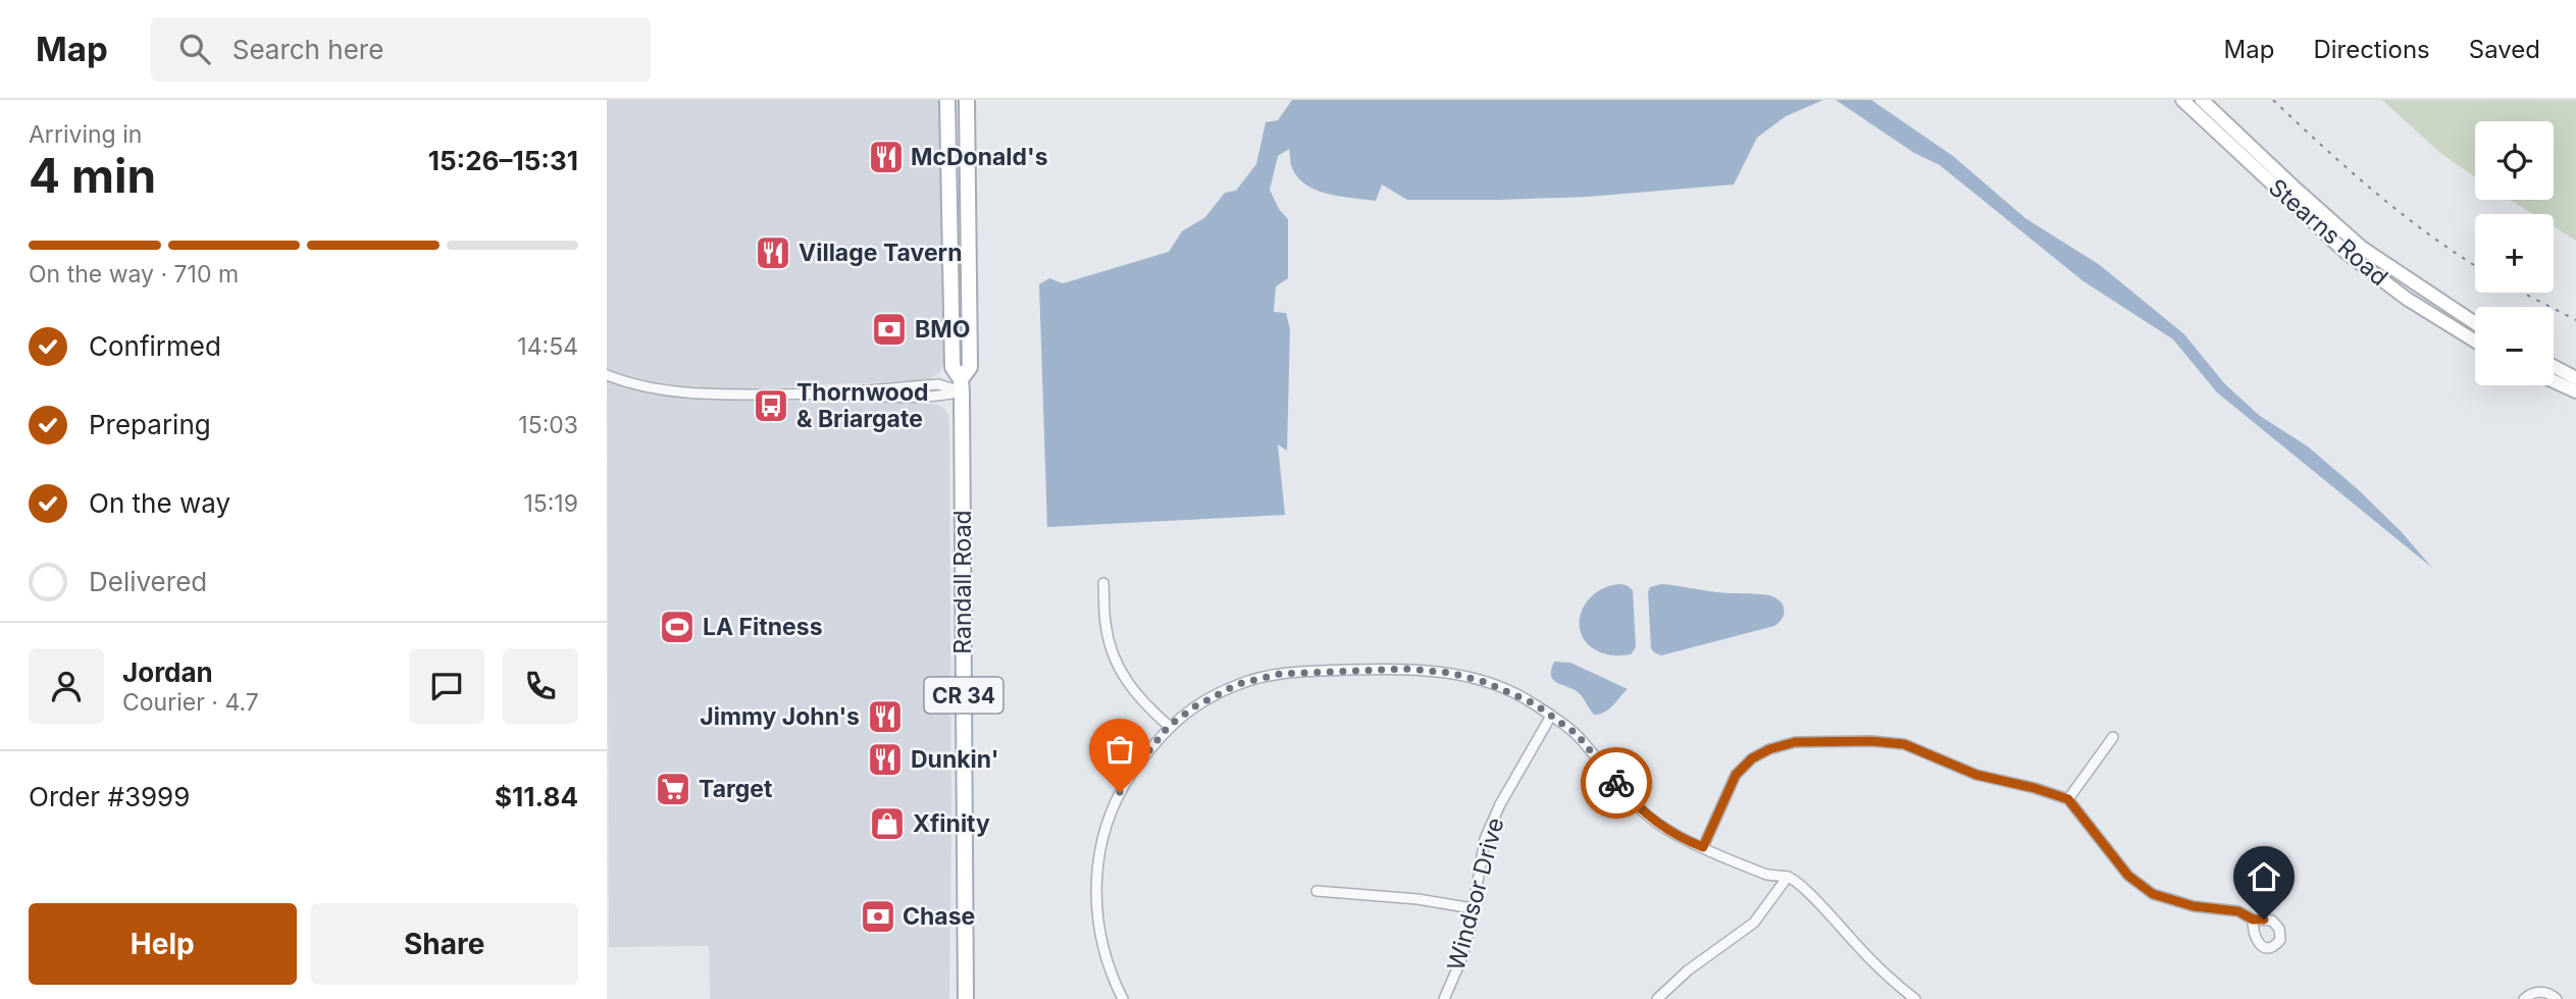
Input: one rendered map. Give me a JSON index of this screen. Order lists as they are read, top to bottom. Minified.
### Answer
{"streets":{"main road":["Stearns Road","Randall Road","CR 34"],"street":["Windsor Drive"]},"places":{"restaurant":["McDonald's","Village Tavern","Jimmy John's","Dunkin'"],"bank":["BMO","Chase"],"bus stop":["Thornwood & Briargate"],"sports":["LA Fitness"],"supermarket":["Target"],"shop":["Xfinity"]},"page":{"header":"Map","search":"Search here","nav":["Map","Directions","Saved"],"heading":["4 min","Arriving in","15:26–15:31"],"panel":["Jordan","Courier · 4.7","Order #3999","$11.84"],"map_buttons":["+","−"],"bar":"On the way · 710 m","list":[["Confirmed","14:54"],["Preparing","15:03"],["On the way","15:19"],"Delivered"],"buttons":["Help","Share"]}}
